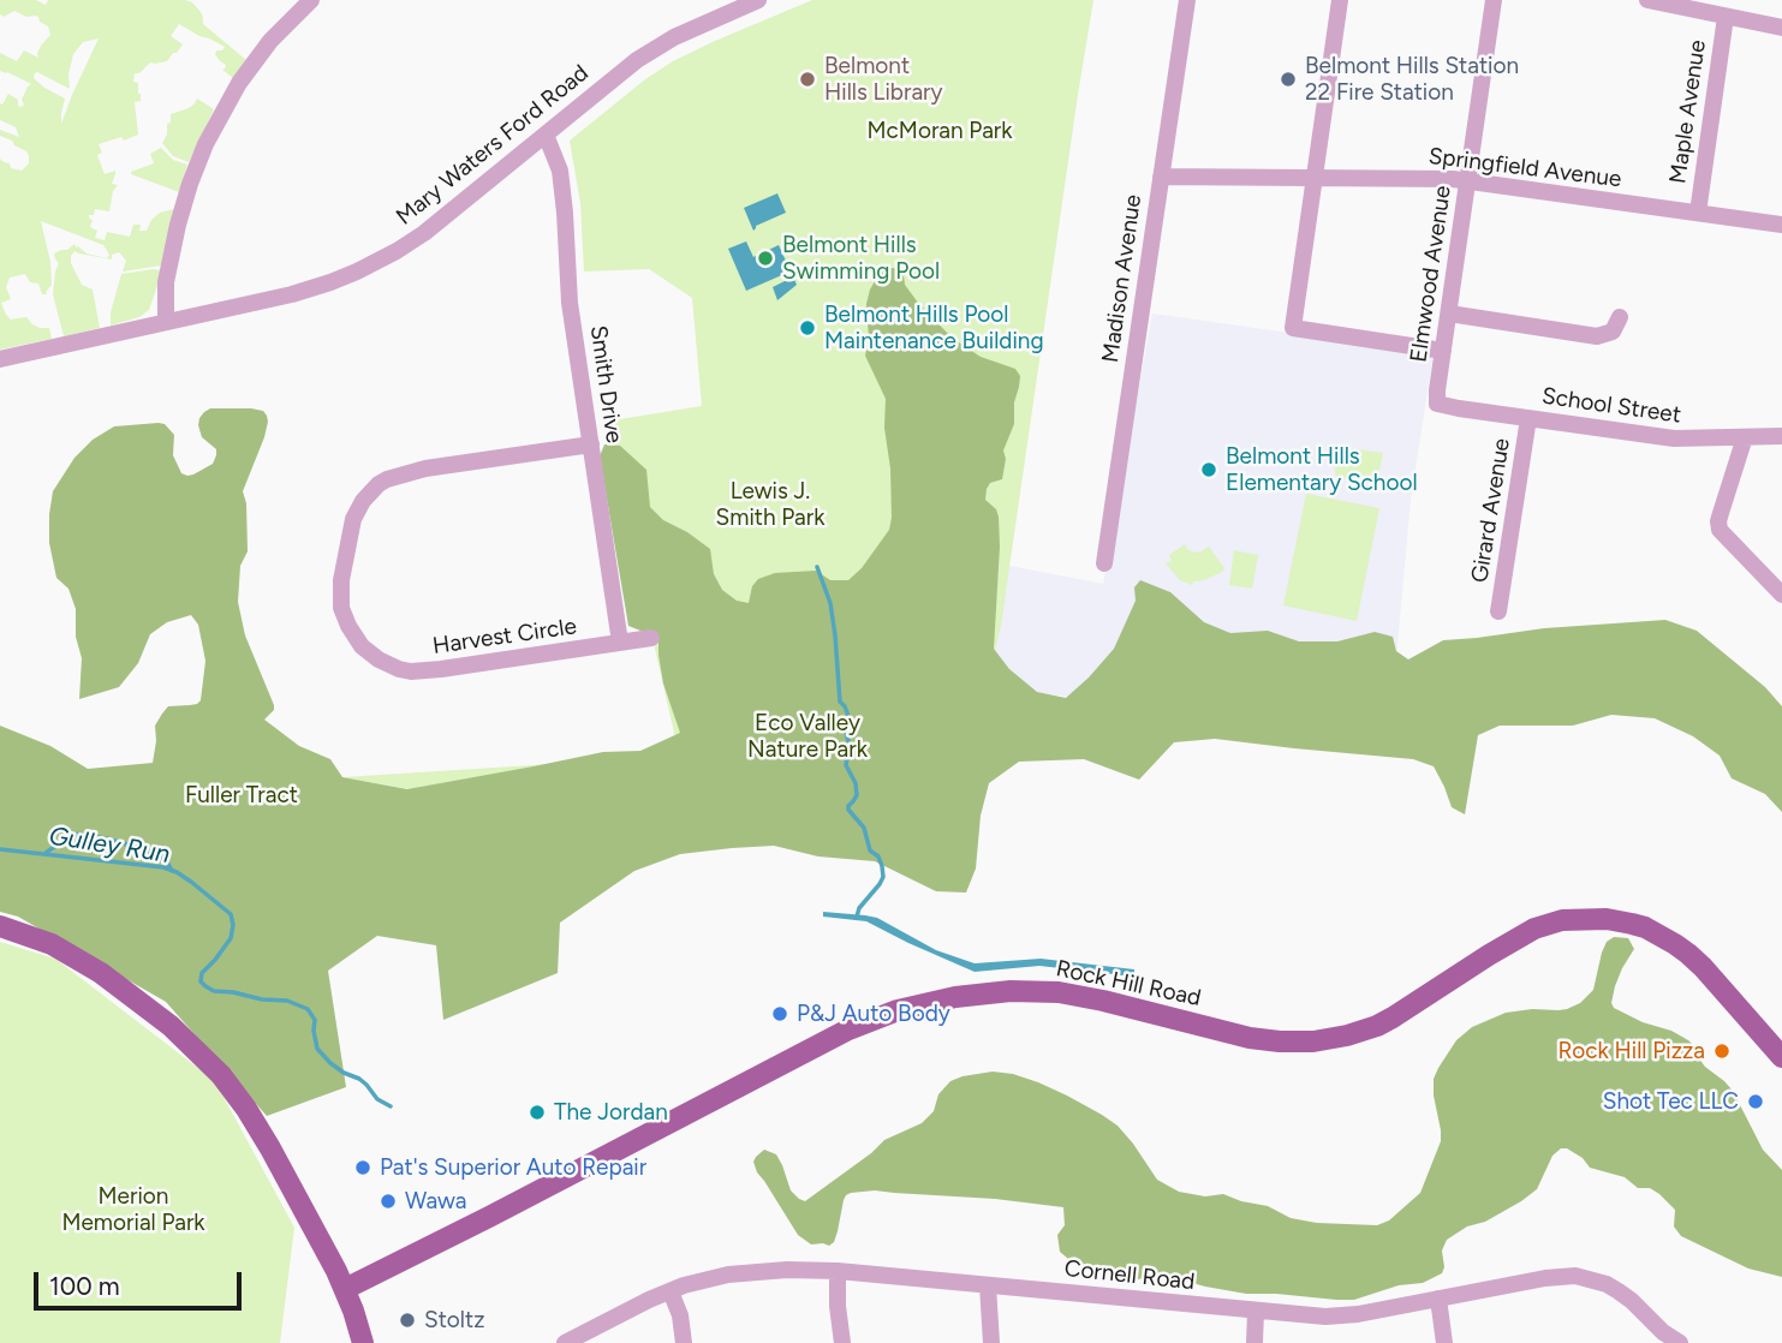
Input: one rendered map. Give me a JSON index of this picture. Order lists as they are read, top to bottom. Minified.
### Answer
{"streets":{"main road":["Rock Hill Road"],"street":["Maple Avenue","Mary Waters Ford Road","Springfield Avenue","Elmwood Avenue","Madison Avenue","Smith Drive","School Street","Girard Avenue","Harvest Circle","Cornell Road"]},"crossings":[["Maple Avenue","Springfield Avenue"],["Mary Waters Ford Road","Smith Drive"],["Springfield Avenue","Elmwood Avenue"],["Springfield Avenue","Madison Avenue"],["Elmwood Avenue","School Street"],["Smith Drive","Harvest Circle"],["School Street","Girard Avenue"]],"water":["Gulley Run"],"parks":["McMoran Park","Lewis J. Smith Park","Eco Valley Nature Park","Fuller Tract","Merion Memorial Park"],"places":["Belmont Hills Library","Belmont Hills Station 22 Fire Station","Belmont Hills Swimming Pool","Belmont Hills Pool Maintenance Building","Belmont Hills Elementary School","P&J Auto Body","Rock Hill Pizza","Shot Tec LLC","The Jordan","Pat's Superior Auto Repair","Wawa","Stoltz"],"scale_bar":"100 m"}
